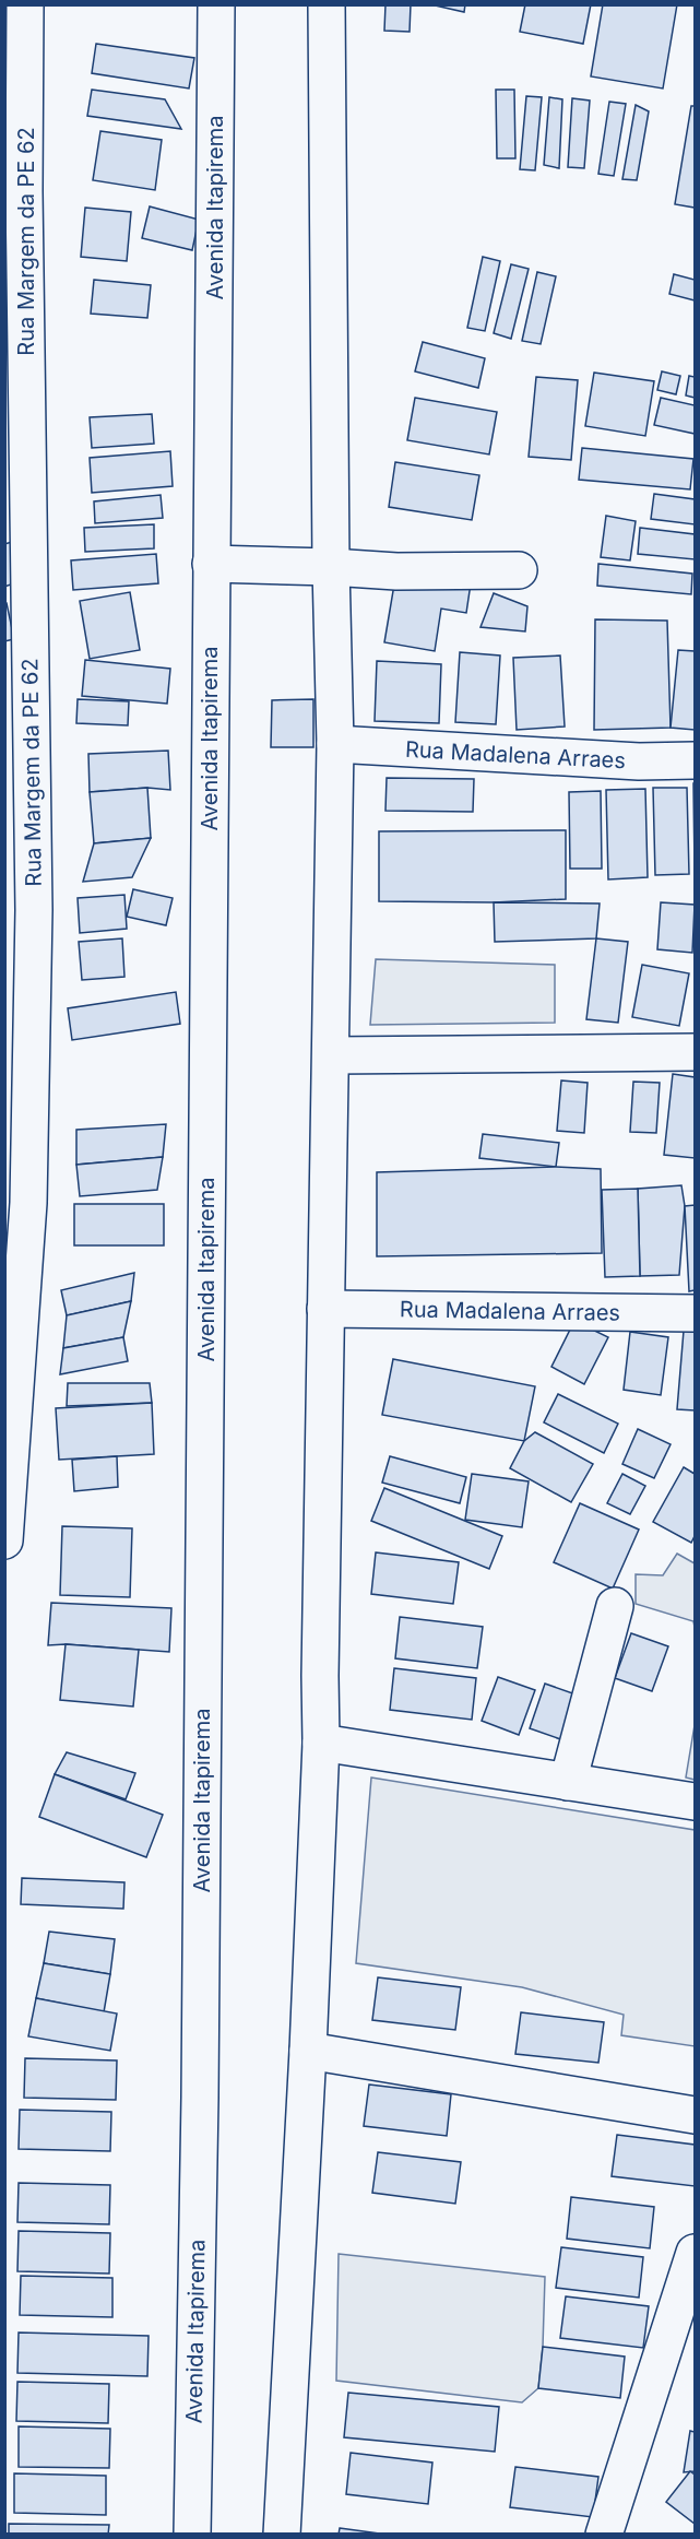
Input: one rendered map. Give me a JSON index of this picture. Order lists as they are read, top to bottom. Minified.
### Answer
{"streets":{"street":["Avenida Itapirema","Rua Margem da PE 62","Rua Madalena Arraes"]}}
